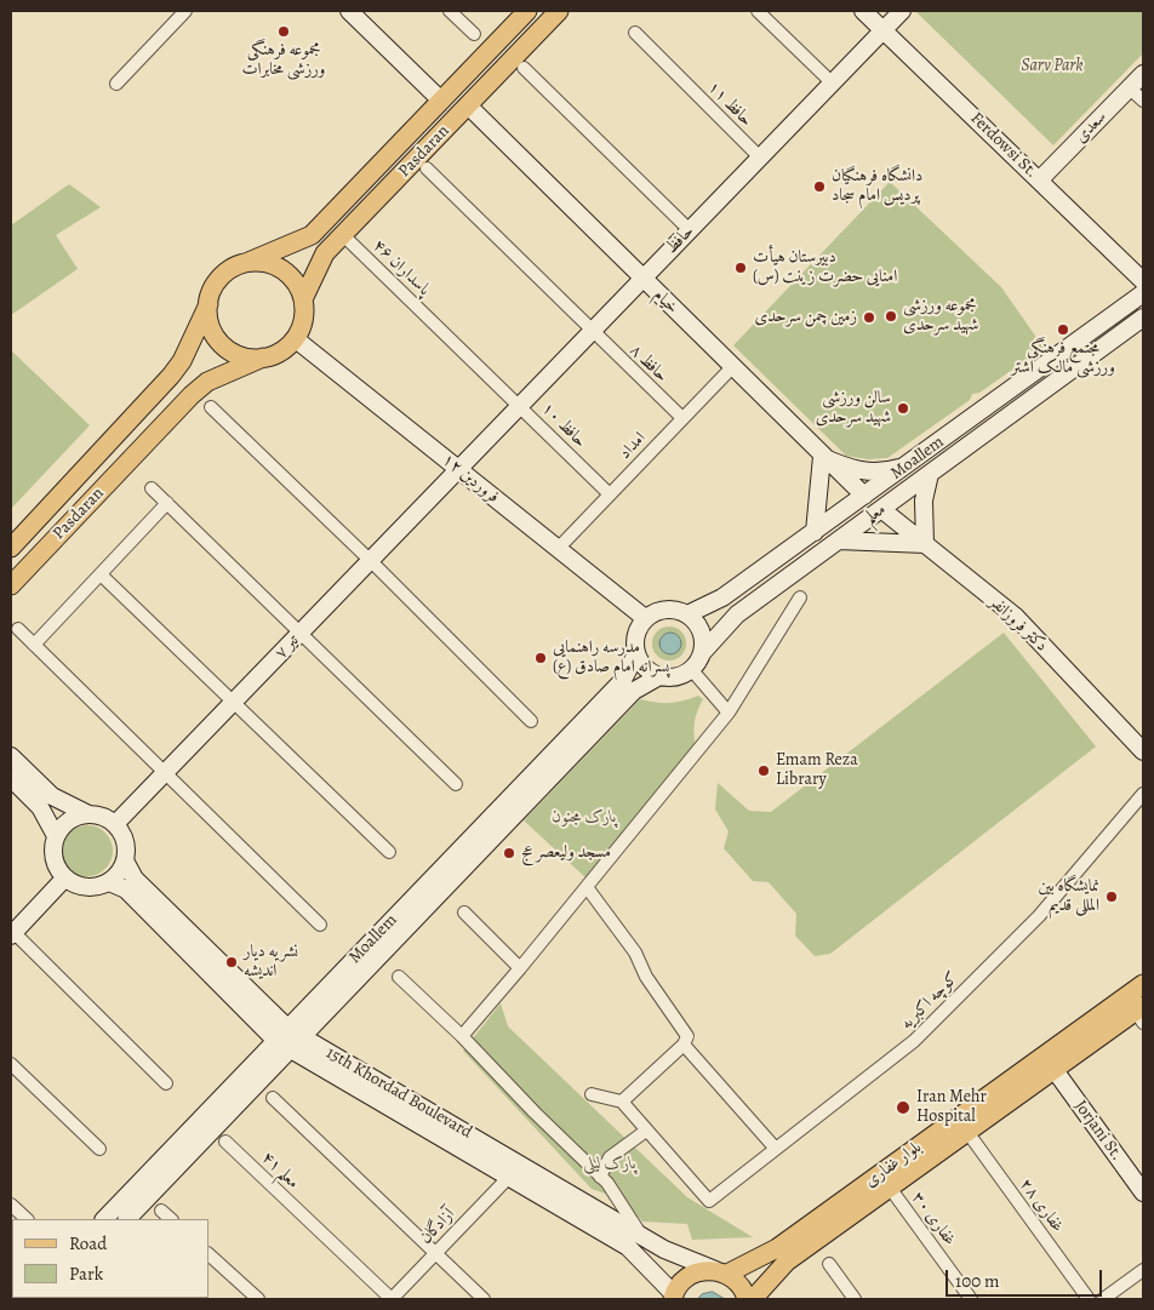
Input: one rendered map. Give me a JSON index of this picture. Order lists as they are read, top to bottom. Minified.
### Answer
{"streets":{"main road":["سعدی","Ferdowsi St.","Pasdaran","حافظ","خیام","Moallem","۱۲ فروردین","معلم","دکتر فروزانفر","۷ تیر","15th Khordad Boulevard","Jorjani St.","بلوار غفاری"],"street":["حافظ ۱۱","پاسداران ۴۶","حافظ ۸","حافظ ۱۰","امداد","کوچه اکبریه","معلم ۴۱","غفاری ۲۸","غفاری ۳۰","آزادگان"]},"crossings":[["حافظ ۱۱","حافظ"],["سعدی","Ferdowsi St."],["Ferdowsi St.","حافظ"],["Pasdaran","پاسداران ۴۶"],["Pasdaran","خیام"],["Pasdaran","۱۲ فروردین"],["حافظ","پاسداران ۴۶"],["حافظ","خیام"],["حافظ","حافظ ۸"],["حافظ","حافظ ۱۰"],["حافظ","۱۲ فروردین"],["حافظ","۷ تیر"],["پاسداران ۴۶","حافظ ۱۰"],["خیام","امداد"],["خیام","Moallem"],["حافظ ۸","امداد"],["حافظ ۱۰","امداد"],["امداد","۱۲ فروردین"],["Moallem","۱۲ فروردین"],["Moallem","معلم"],["Moallem","15th Khordad Boulevard"],["۱۲ فروردین","معلم"],["۱۲ فروردین","۷ تیر"],["معلم","دکتر فروزانفر"],["۷ تیر","15th Khordad Boulevard"],["15th Khordad Boulevard","بلوار غفاری"],["15th Khordad Boulevard","آزادگان"],["Jorjani St.","بلوار غفاری"],["بلوار غفاری","غفاری ۲۸"],["بلوار غفاری","غفاری ۳۰"],["معلم ۴۱","آزادگان"]],"parks":["Sarv Park","پارک مجنون","پارک لیلی"],"places":["مجموعه فرهنگی ورزشی مخابرات","دانشگاه فرهنگیان پردیس امام سجاد","دبیرستان هیأت امنایی حضرت زینت (س)","مجموعه ورزشی شهید سرحدی","زمین چمن سرحدی","مجتمع فرهنگی ورزشی مالک اشتر","سالن ورزشی شهید سرحدی","مدرسه راهنمایی پسرانه امام صادق (ع)","Emam Reza Library","مسجد ولیعصر عج","نمایشگاه بین المللی قدیم","نشریه دیار اندیشه","Iran Mehr Hospital"],"legend":["Road","Park"],"scale_bar":"100 m"}
